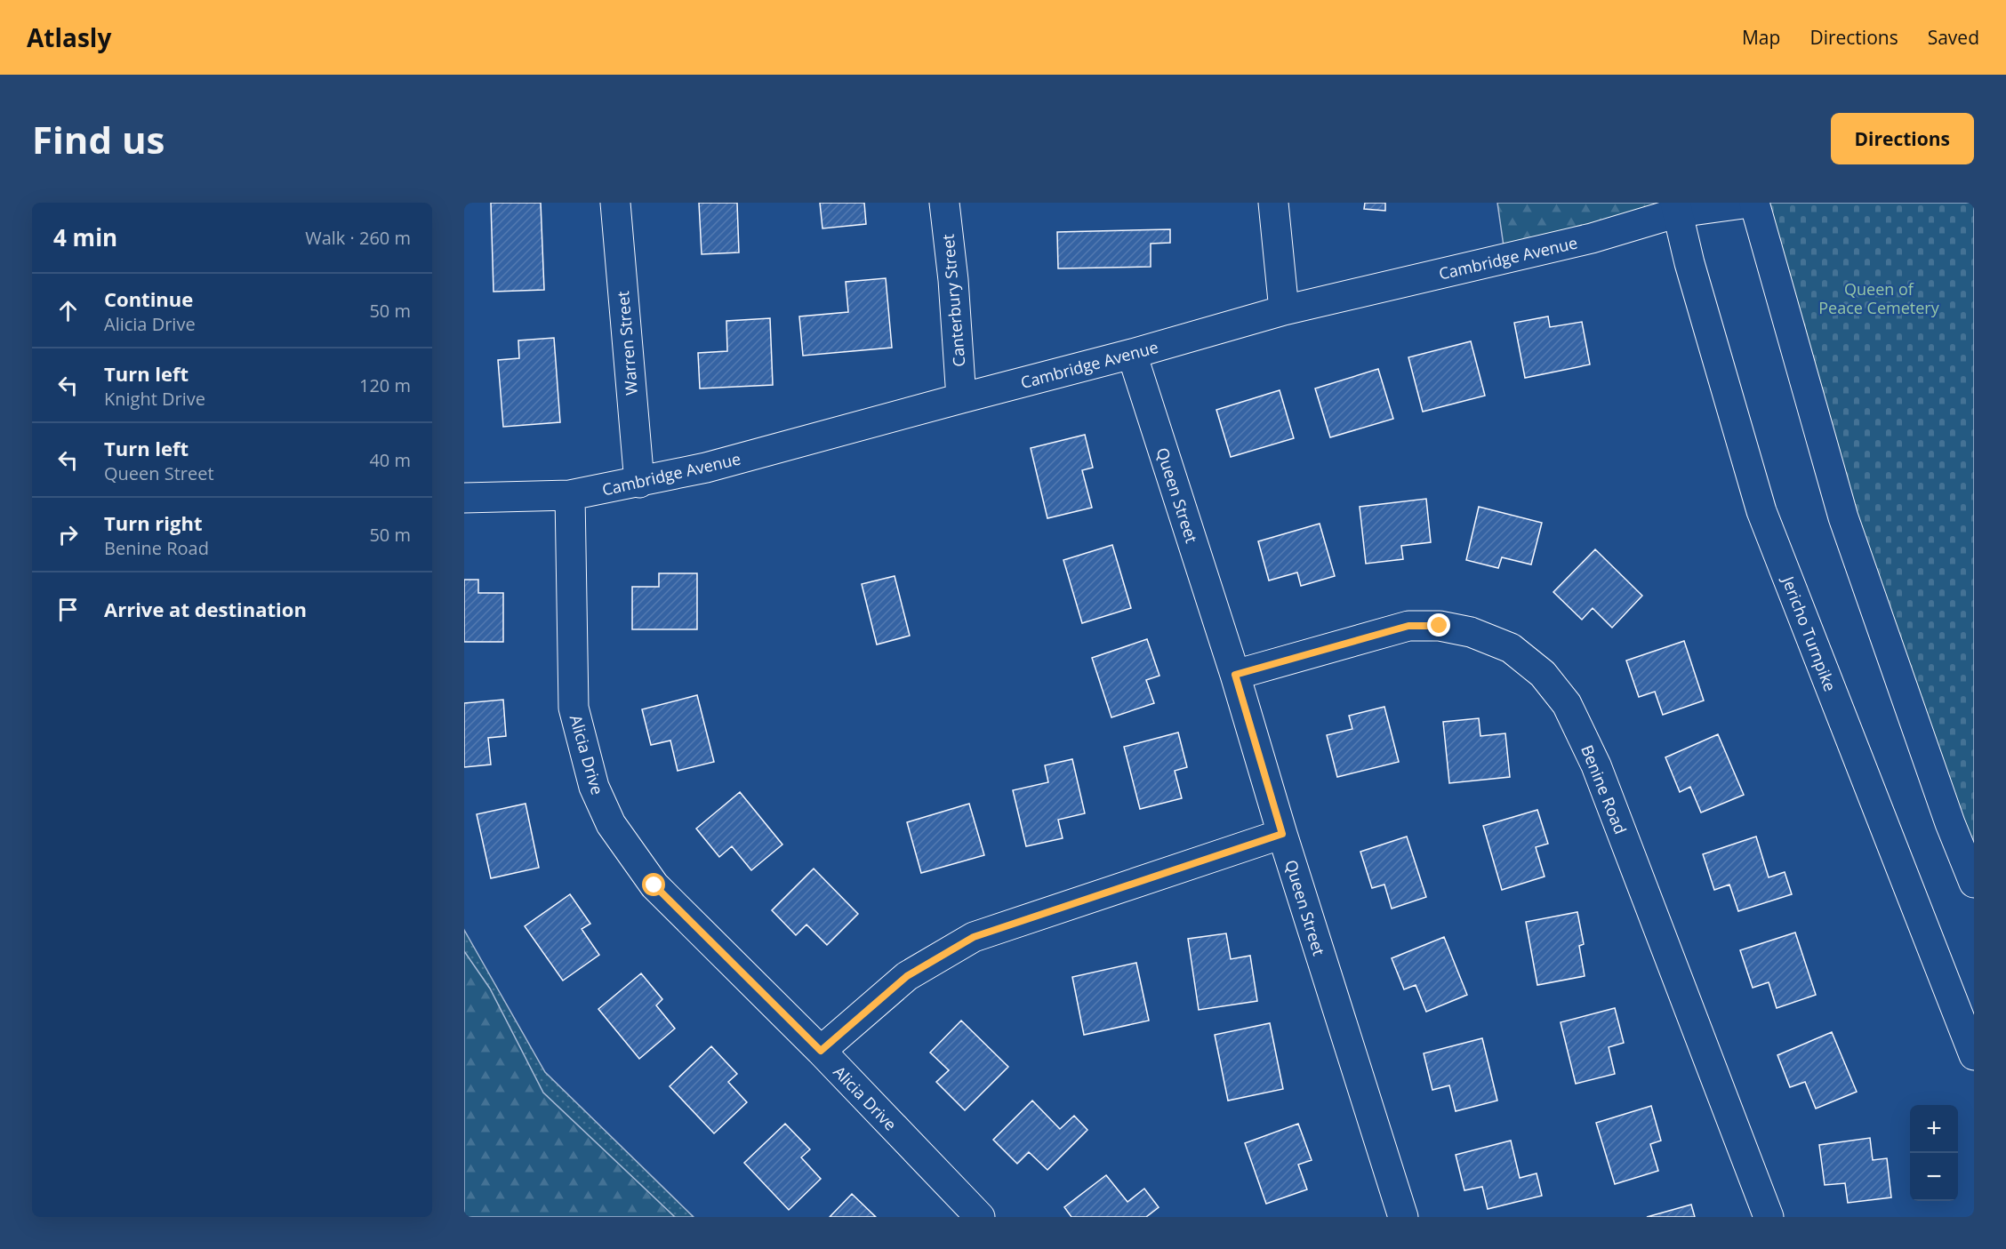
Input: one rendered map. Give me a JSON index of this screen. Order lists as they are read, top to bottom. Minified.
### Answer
{"streets":{"street":["Cambridge Avenue","Canterbury Street","Warren Street","Queen Street","Jericho Turnpike","Alicia Drive","Benine Road"]},"crossings":[["Cambridge Avenue","Canterbury Street"],["Cambridge Avenue","Warren Street"],["Cambridge Avenue","Queen Street"],["Cambridge Avenue","Jericho Turnpike"],["Cambridge Avenue","Alicia Drive"],["Queen Street","Benine Road"]],"parks":["Queen of Peace Cemetery"],"page":{"header":"Atlasly","nav":["Map","Directions","Saved"],"buttons":"Directions","title":"Find us","heading":["4 min","Walk · 260 m"],"list":[["Continue","Alicia Drive","50 m"],["Turn left","Knight Drive","120 m"],["Turn left","Queen Street","40 m"],["Turn right","Benine Road","50 m"],"Arrive at destination"],"map_buttons":["+","−"]}}
